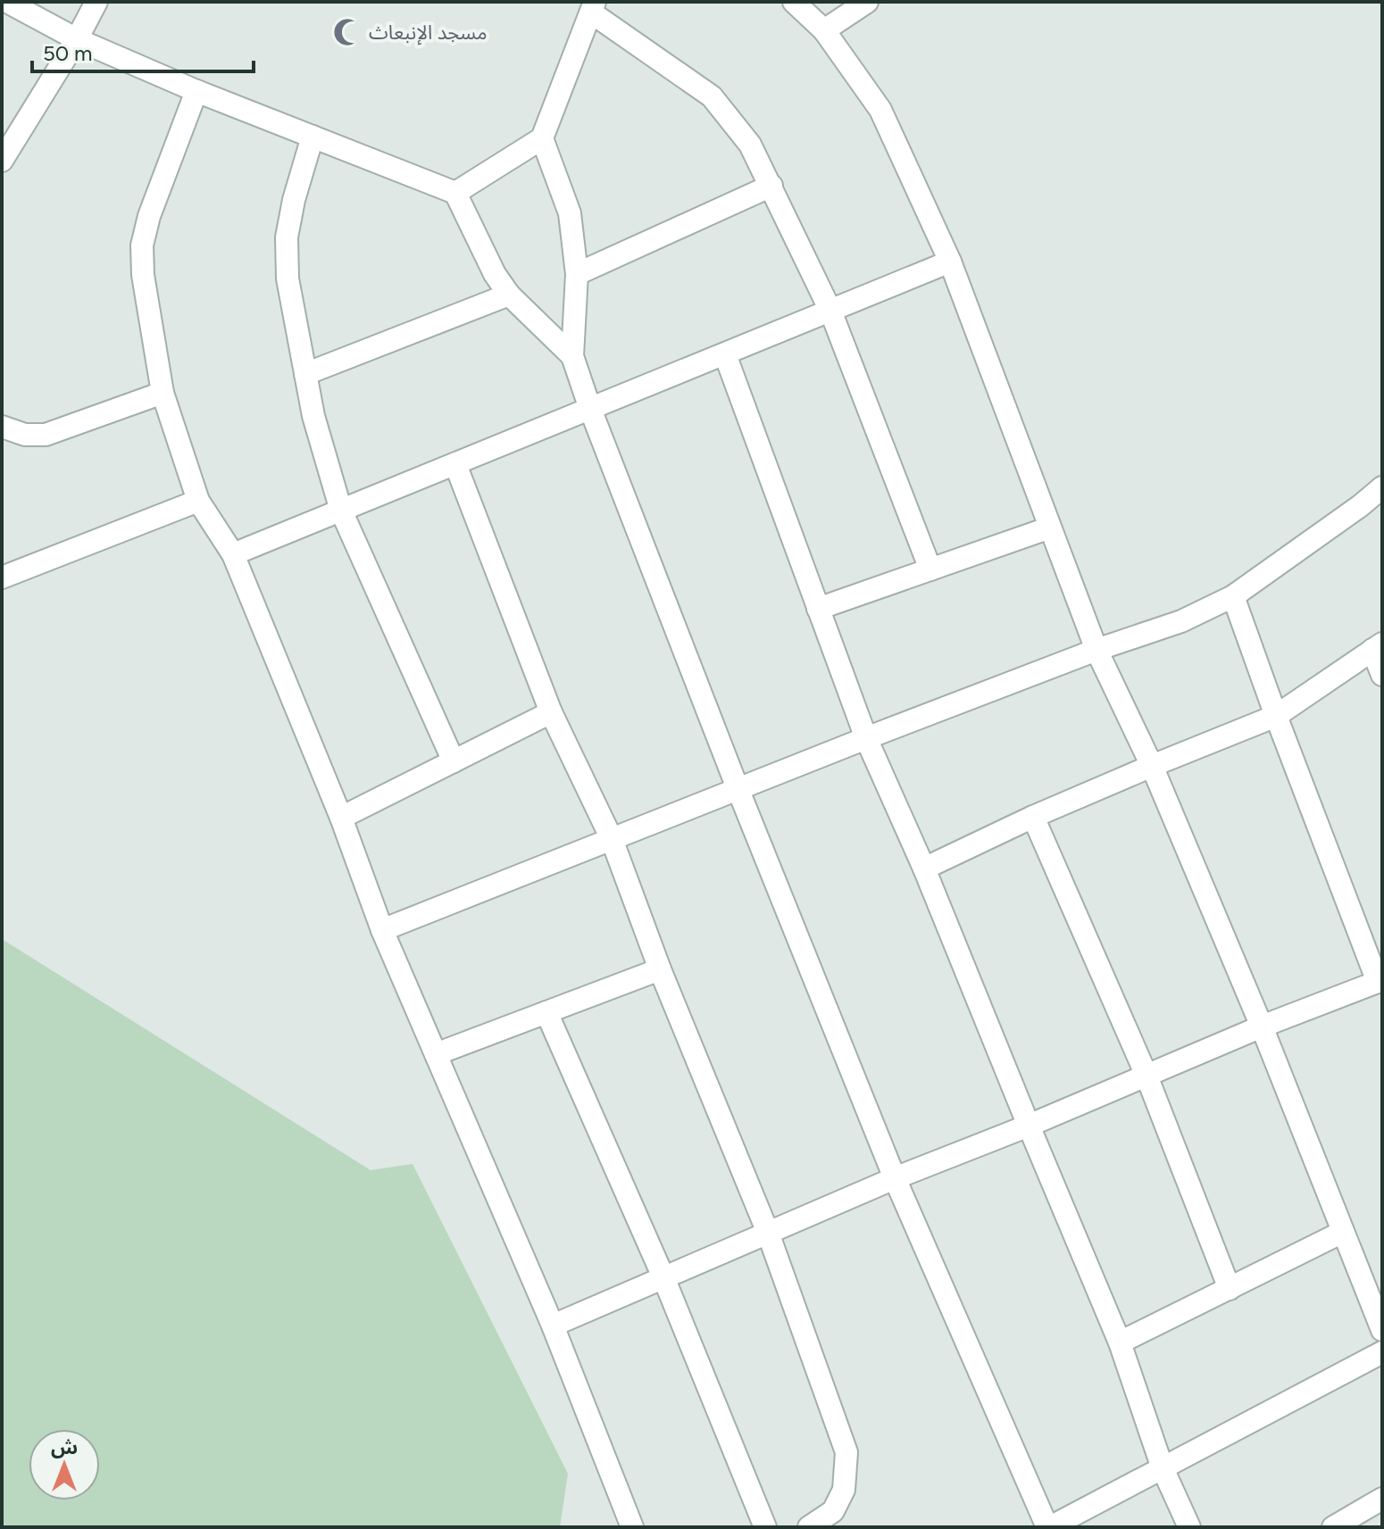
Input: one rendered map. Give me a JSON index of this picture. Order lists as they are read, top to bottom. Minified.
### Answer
{"places":{"mosque":["مسجد الإنبعاث"]},"scale_bar":"50 m","north":"top"}
